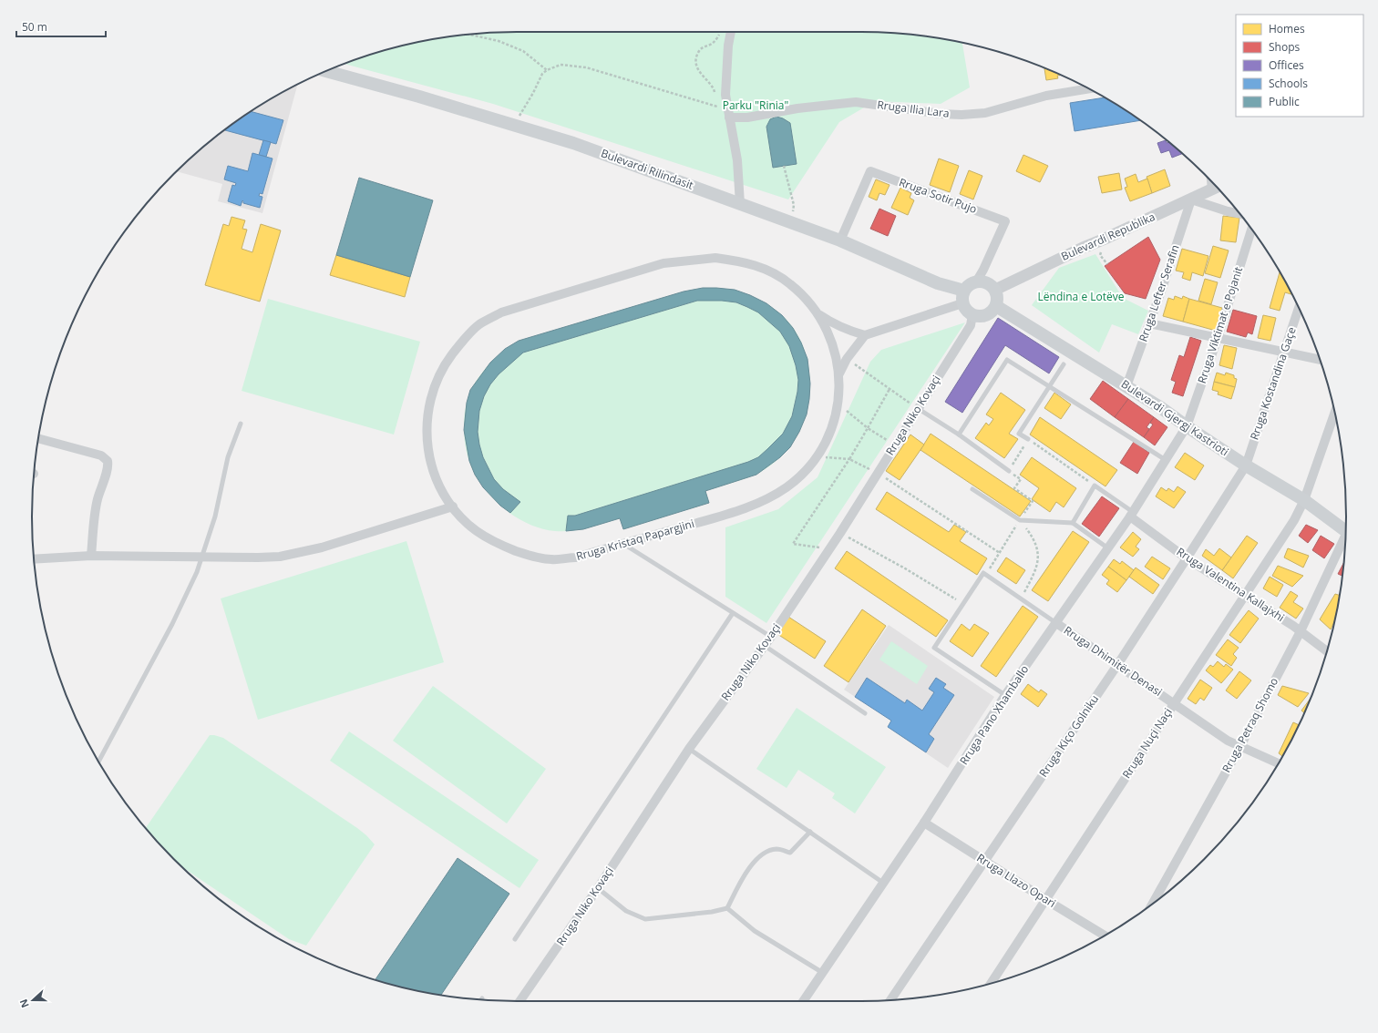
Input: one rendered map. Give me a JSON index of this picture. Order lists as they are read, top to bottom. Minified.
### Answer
{"streets":{"main road":["Bulevardi Rilindasit","Bulevardi Gjergj Kastrioti"],"street":["Rruga Ilia Lara","Rruga Sotir Pujo","Bulevardi Republika","Rruga Lefter Serafin","Rruga Viktimat e Pojanit","Rruga Kostandina Gaçe","Rruga Niko Kovaçi","Rruga Kristaq Papargjini","Rruga Valentina Kallajxhi","Rruga Dhimitër Denasi","Rruga Pano Xhamballo","Rruga Petraq Shomo","Rruga Kiço Golniku","Rruga Nuçi Naçi","Rruga Llazo Opari"]},"crossings":[["Bulevardi Rilindasit","Rruga Sotir Pujo"],["Bulevardi Rilindasit","Bulevardi Republika"],["Bulevardi Rilindasit","Rruga Niko Kovaçi"],["Bulevardi Rilindasit","Bulevardi Gjergj Kastrioti"],["Rruga Sotir Pujo","Bulevardi Republika"],["Rruga Sotir Pujo","Rruga Niko Kovaçi"],["Rruga Sotir Pujo","Bulevardi Gjergj Kastrioti"],["Bulevardi Republika","Rruga Lefter Serafin"],["Bulevardi Republika","Rruga Niko Kovaçi"],["Bulevardi Republika","Bulevardi Gjergj Kastrioti"],["Rruga Lefter Serafin","Bulevardi Gjergj Kastrioti"],["Rruga Viktimat e Pojanit","Bulevardi Gjergj Kastrioti"],["Rruga Viktimat e Pojanit","Rruga Pano Xhamballo"],["Rruga Kostandina Gaçe","Bulevardi Gjergj Kastrioti"],["Rruga Kostandina Gaçe","Rruga Kiço Golniku"],["Rruga Niko Kovaçi","Bulevardi Gjergj Kastrioti"],["Bulevardi Gjergj Kastrioti","Rruga Pano Xhamballo"],["Bulevardi Gjergj Kastrioti","Rruga Kiço Golniku"],["Bulevardi Gjergj Kastrioti","Rruga Nuçi Naçi"],["Rruga Valentina Kallajxhi","Rruga Pano Xhamballo"],["Rruga Valentina Kallajxhi","Rruga Petraq Shomo"],["Rruga Valentina Kallajxhi","Rruga Kiço Golniku"],["Rruga Valentina Kallajxhi","Rruga Nuçi Naçi"],["Rruga Dhimitër Denasi","Rruga Pano Xhamballo"],["Rruga Dhimitër Denasi","Rruga Petraq Shomo"],["Rruga Dhimitër Denasi","Rruga Kiço Golniku"],["Rruga Dhimitër Denasi","Rruga Nuçi Naçi"],["Rruga Pano Xhamballo","Rruga Llazo Opari"],["Rruga Kiço Golniku","Rruga Llazo Opari"],["Rruga Nuçi Naçi","Rruga Llazo Opari"]],"parks":["Parku \"Rinia\"","Lëndina e Lotëve"],"legend":["Homes","Shops","Offices","Schools","Public"],"scale_bar":"50 m","north":"left"}
